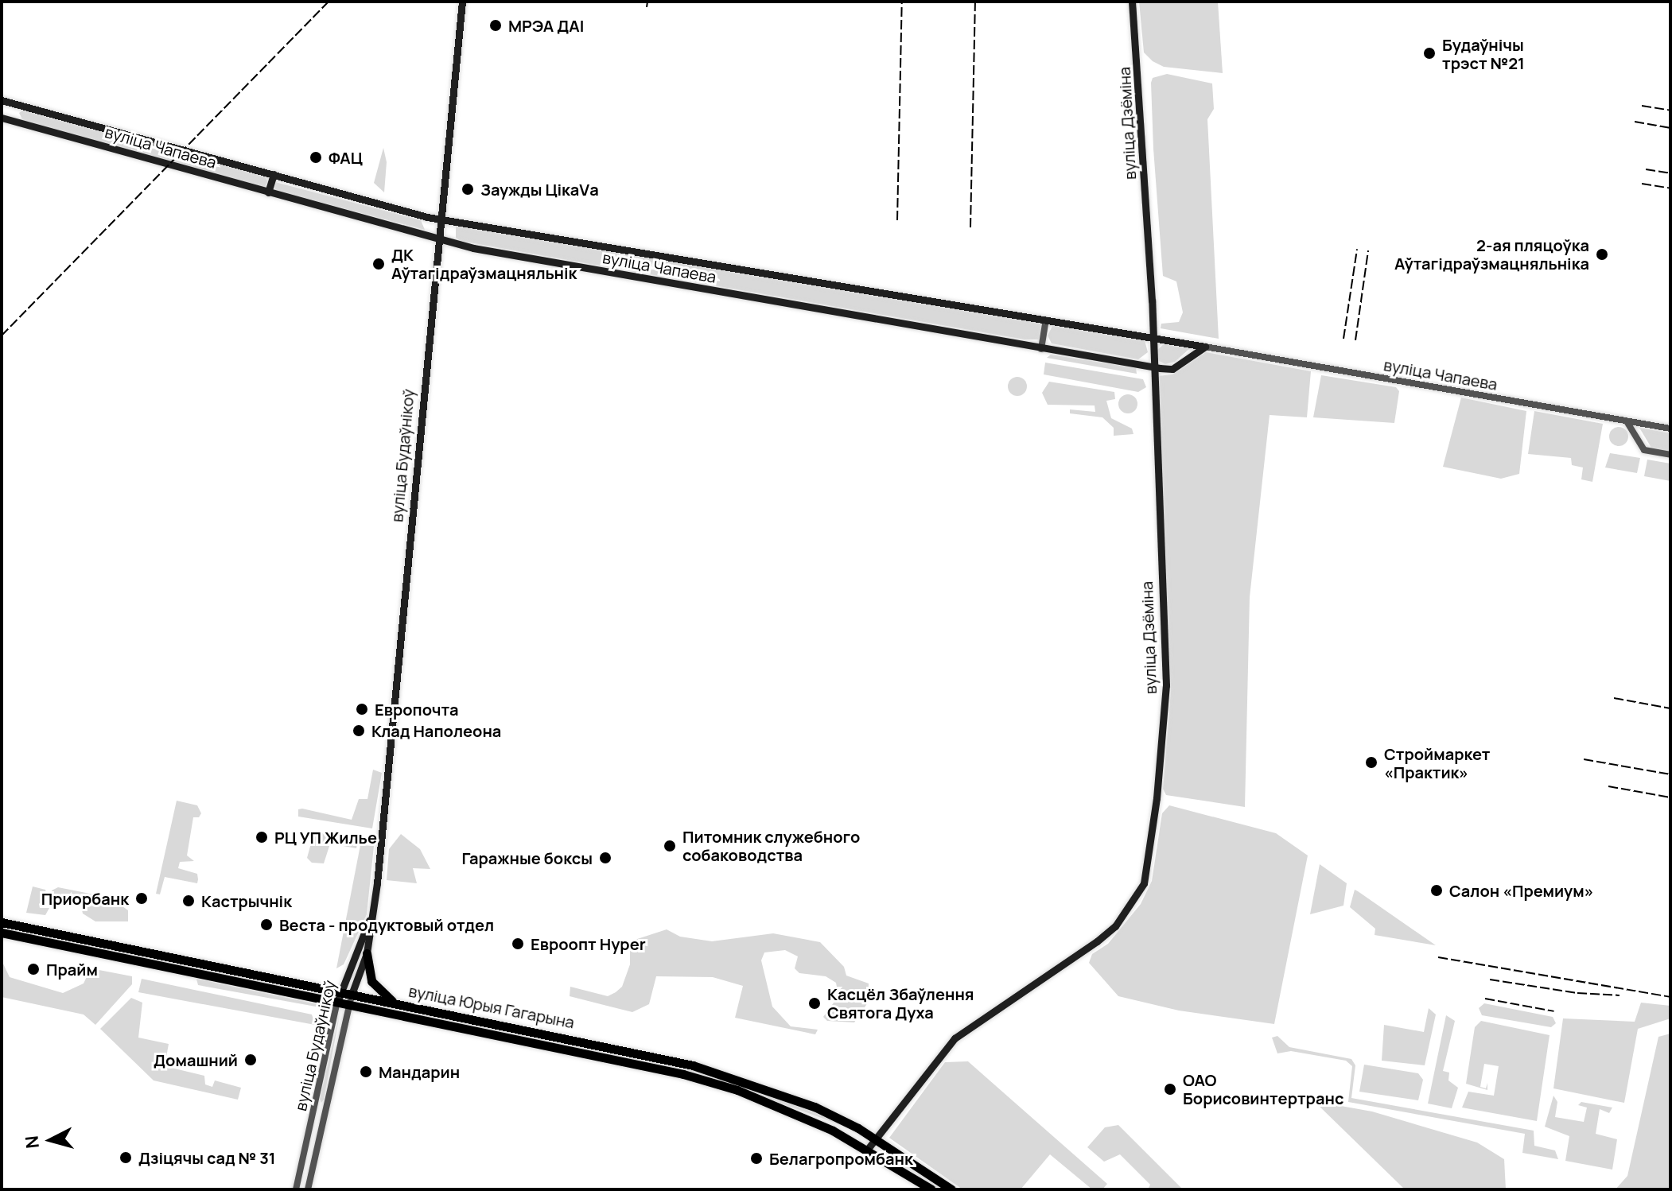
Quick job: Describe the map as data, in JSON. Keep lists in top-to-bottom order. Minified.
{"streets":{"main road":["вуліца Дзёміна","вуліца Чапаева","вуліца Будаўнікоў","вуліца Юрыя Гагарына"]},"crossings":[["вуліца Дзёміна","вуліца Чапаева"],["вуліца Дзёміна","вуліца Юрыя Гагарына"],["вуліца Чапаева","вуліца Будаўнікоў"],["вуліца Будаўнікоў","вуліца Юрыя Гагарына"]],"places":["МРЭА ДАІ","Будаўнічы трэст №21","ФАЦ","Заужды ЦікаVа","2-ая пляцоўка Аўтагідраўзмацняльніка","ДК Аўтагідраўзмацняльнік","Европочта","Клад Наполеона","Строймаркет «Практик»","РЦ УП Жилье","Питомник служебного собаководства","Гаражные боксы","Салон «Премиум»","Приорбанк","Кастрычнік","Веста - продуктовый отдел","Евроопт Hyper","Прайм","Касцёл Збаўлення Святога Духа","Домашний","Мандарин","ОАО Борисовинтертранс","Дзіцячы сад № 31","Белагропромбанк"],"north":"left"}
